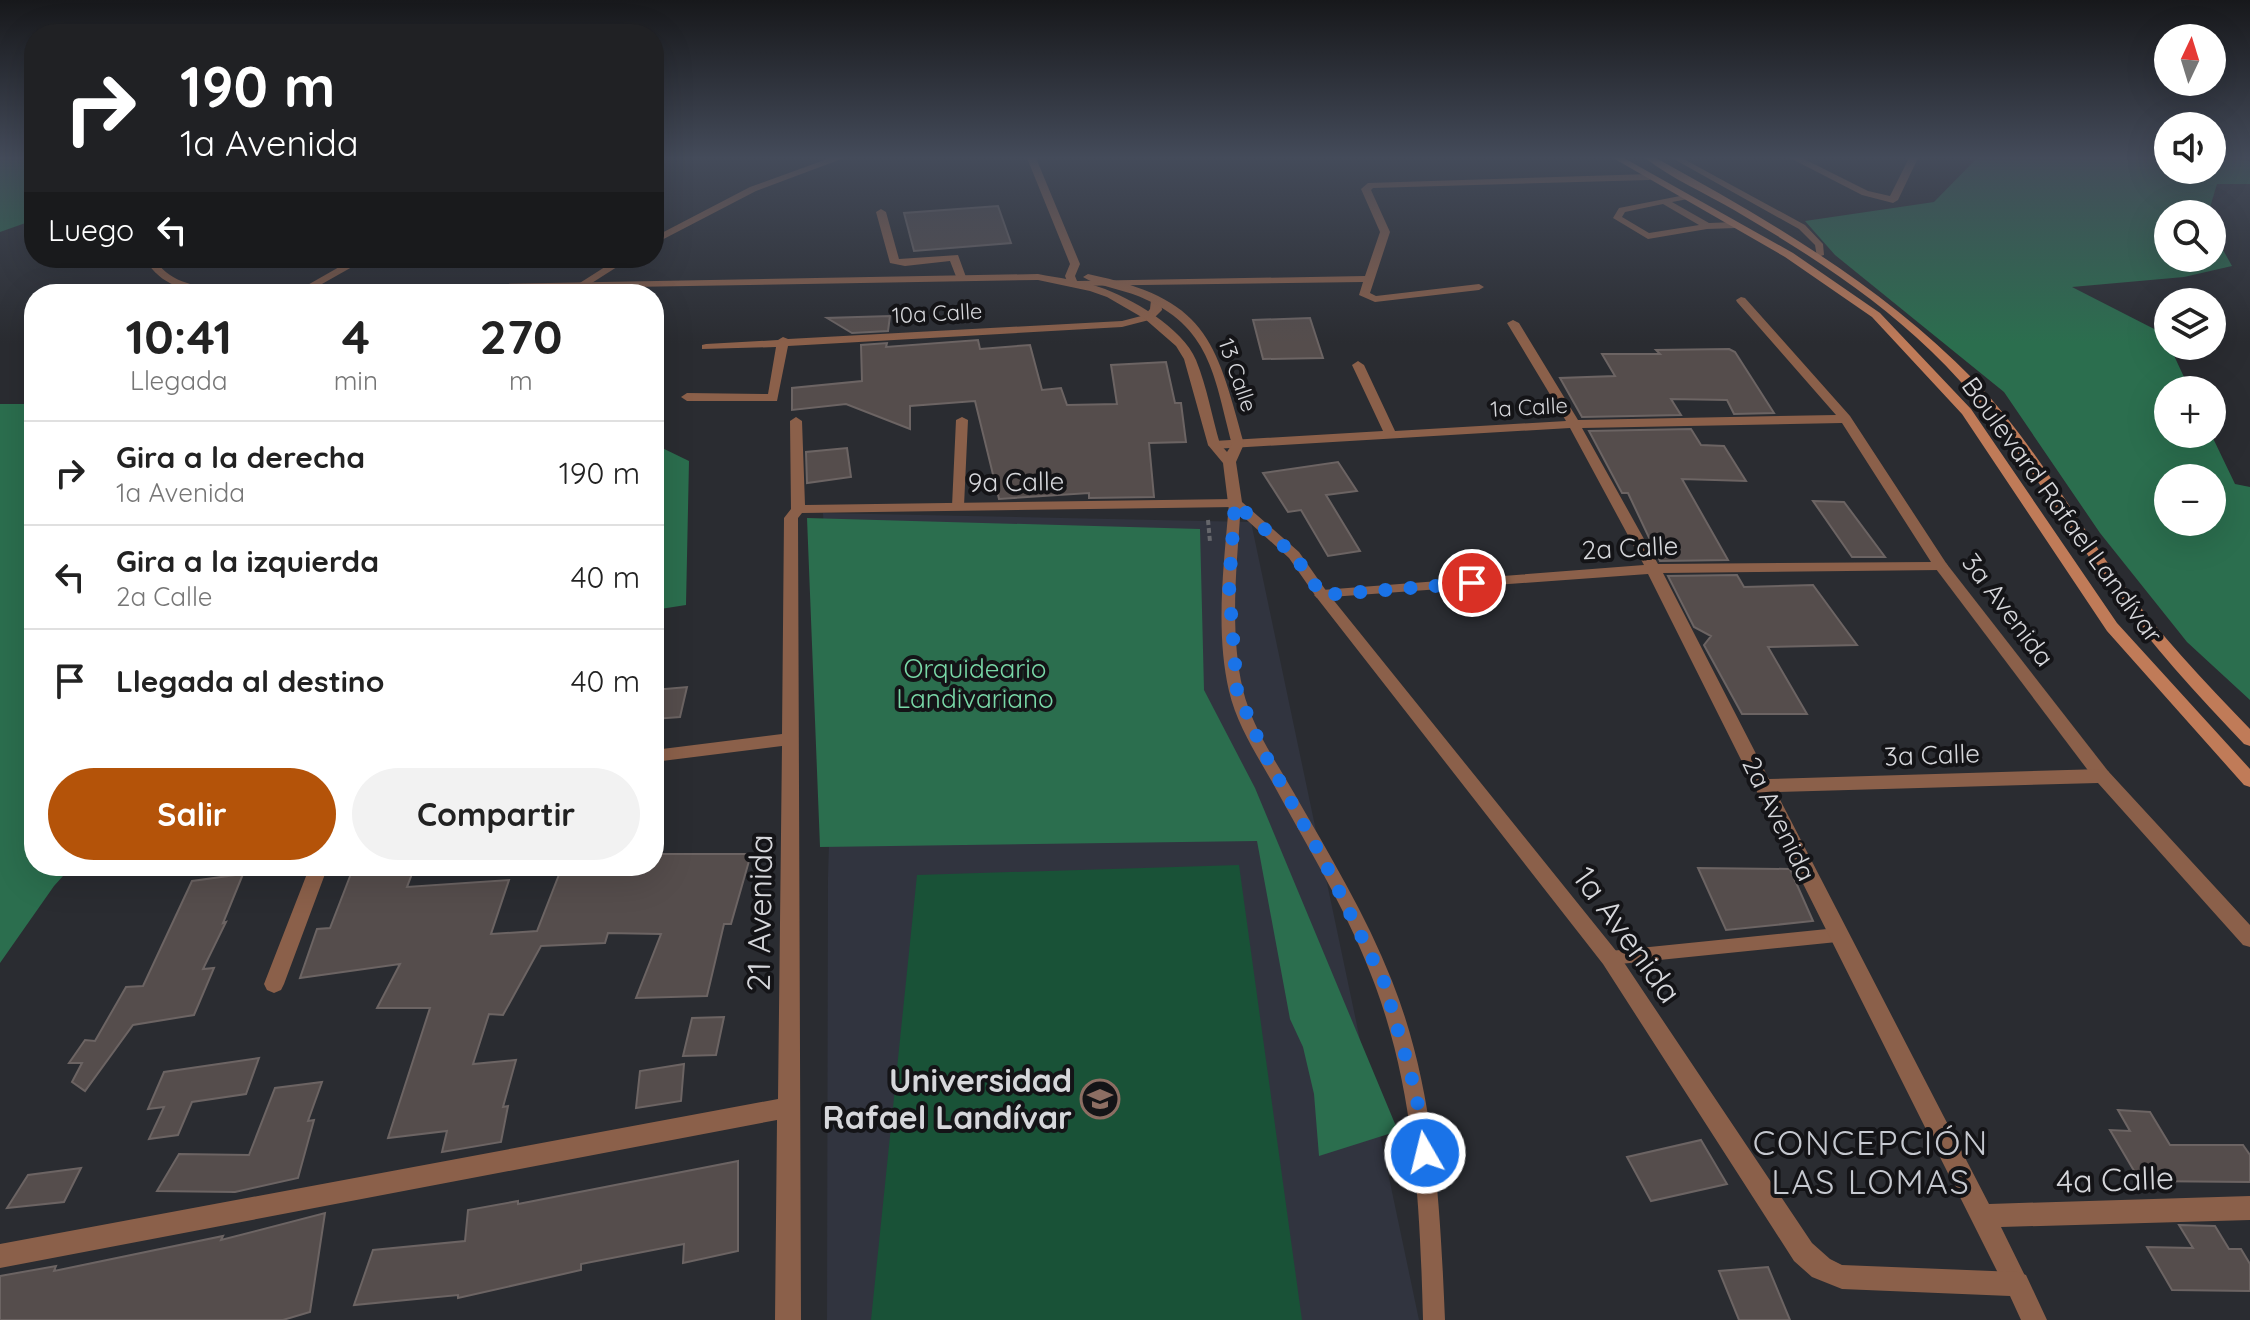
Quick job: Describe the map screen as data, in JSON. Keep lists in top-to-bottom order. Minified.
{"streets":{"main road":["Boulevard Rafael Landívar"],"street":["10a Calle","13 Calle","1a Calle","9a Calle","2a Calle","3a Avenida","3a Calle","2a Avenida","21 Avenida","1a Avenida","4a Calle"]},"crossings":[["10a Calle","13 Calle"],["13 Calle","1a Calle"],["1a Calle","3a Avenida"],["1a Calle","2a Avenida"],["9a Calle","21 Avenida"],["9a Calle","1a Avenida"],["2a Calle","3a Avenida"],["2a Calle","2a Avenida"],["2a Calle","1a Avenida"],["3a Avenida","3a Calle"],["3a Calle","2a Avenida"],["2a Avenida","1a Avenida"],["2a Avenida","4a Calle"]],"districts":["CONCEPCIÓN LAS LOMAS"],"parks":["Orquideario Landivariano"],"places":{"school or university":["Universidad Rafael Landívar"]},"north":"top","page":{"map_buttons":["+","−"],"turn":["190 m","1a Avenida"],"then":"Luego","eta":["10:41","Llegada","4","min","270","m"],"list":[{"name":"Gira a la derecha","note":"1a Avenida","value":"190 m"},{"name":"Gira a la izquierda","note":"2a Calle","value":"40 m"},{"name":"Llegada al destino","value":"40 m"}],"buttons":["Salir","Compartir"]}}
